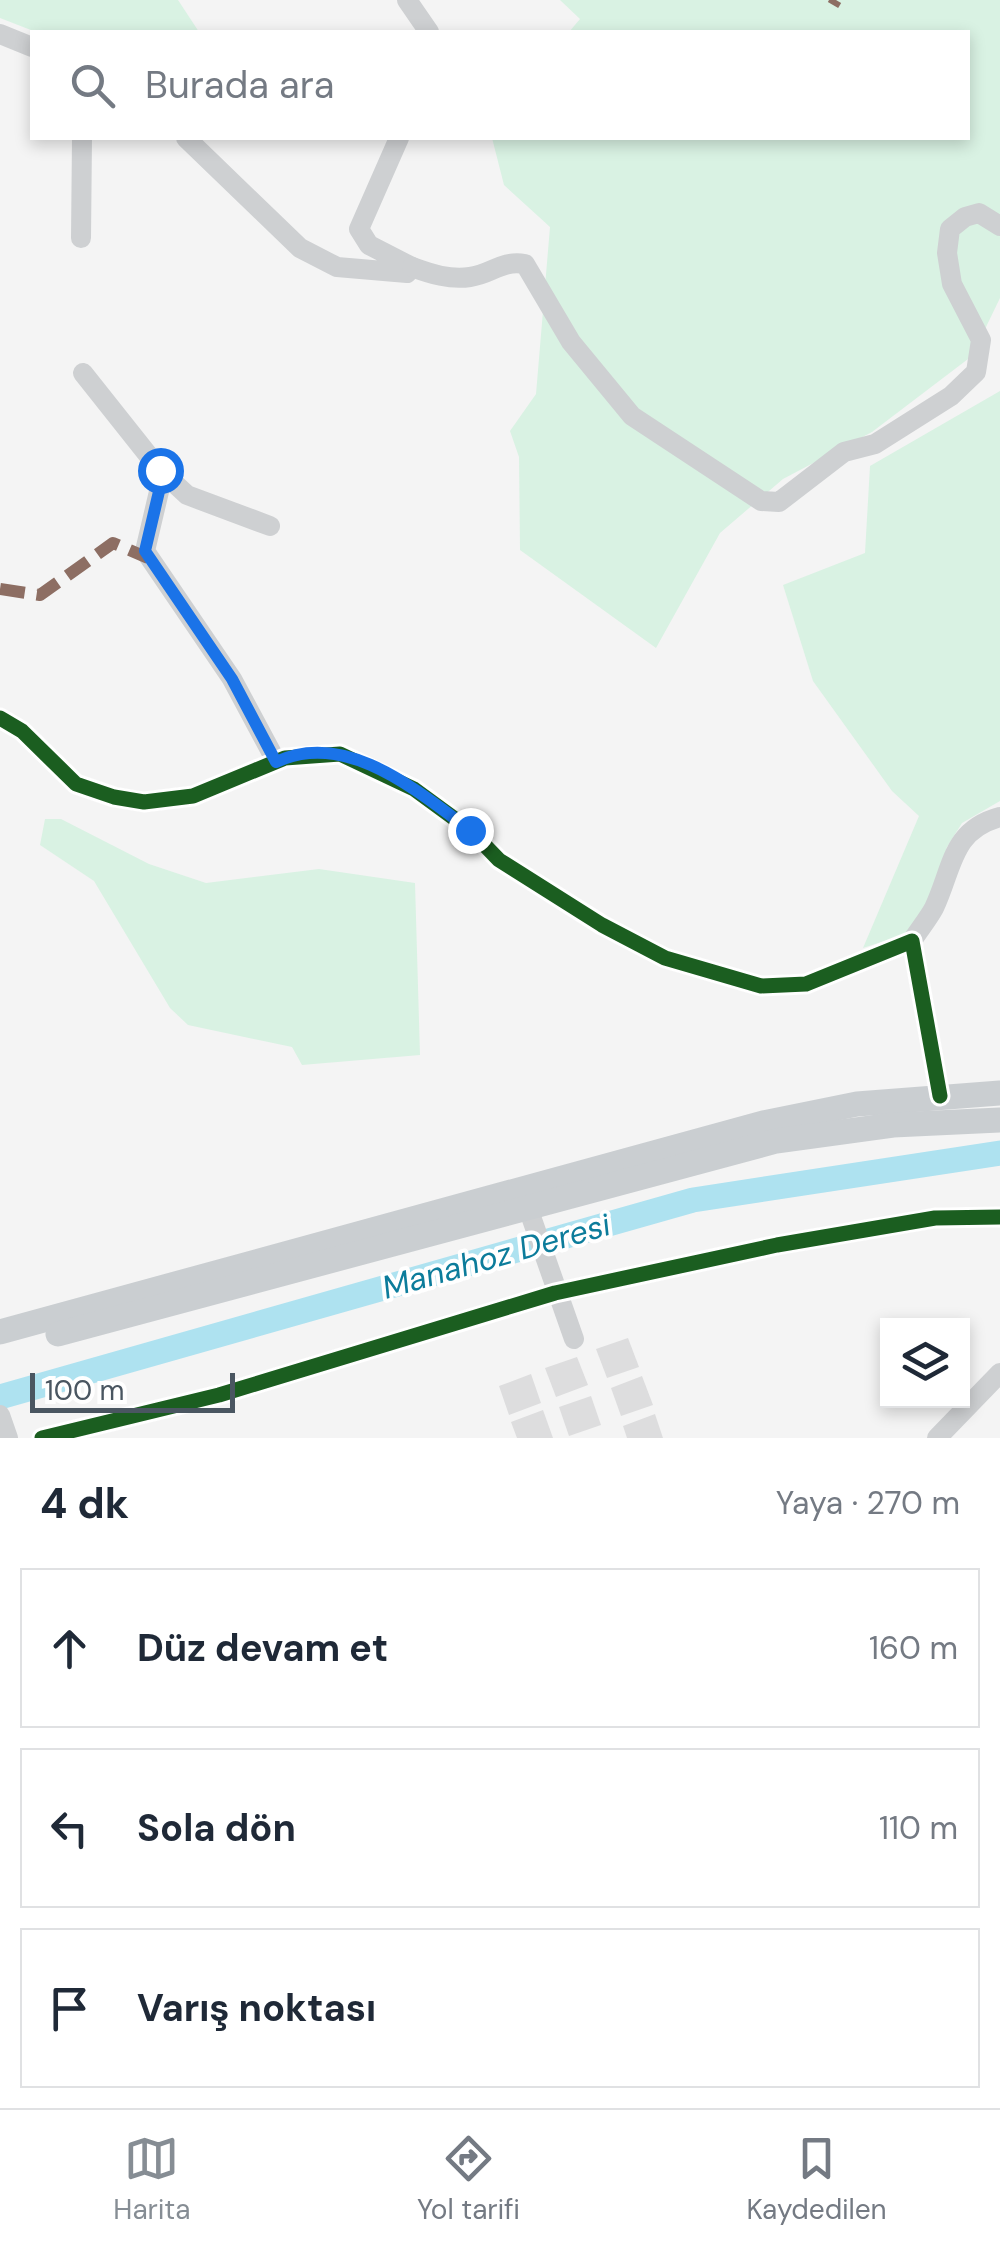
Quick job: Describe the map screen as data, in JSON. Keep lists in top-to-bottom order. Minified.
{"water":["Manahoz Deresi"],"scale_bar":"100 m","page":{"search":"Burada ara","scale":"100 m","heading":["4 dk","Yaya · 270 m"],"list":[["Düz devam et","160 m"],["Sola dön","110 m"],"Varış noktası"],"nav":["Harita","Yol tarifi","Kaydedilen"]}}
